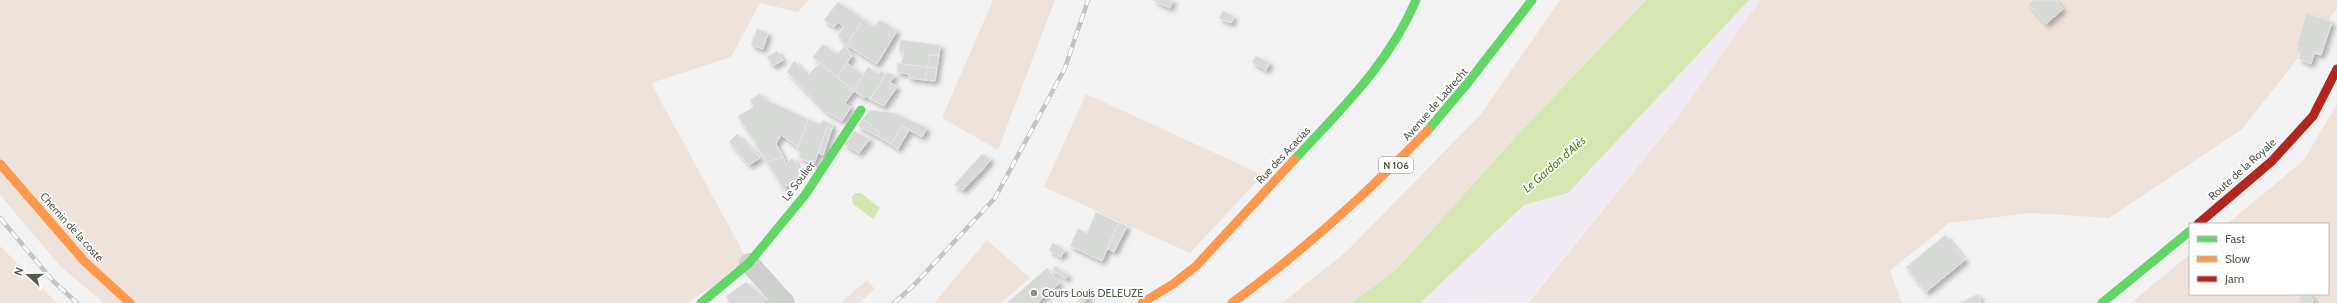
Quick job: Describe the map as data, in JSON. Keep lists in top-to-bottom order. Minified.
{"streets":{"street":["Avenue de Ladrecht","Rue des Acacias","N 106","Route de la Royale","Le Soulier","Chemin de la coste"]},"water":["Le Gardon d'Alès"],"places":["Cours Louis DELEUZE"],"legend":["Fast","Slow","Jam"],"north":"left"}
